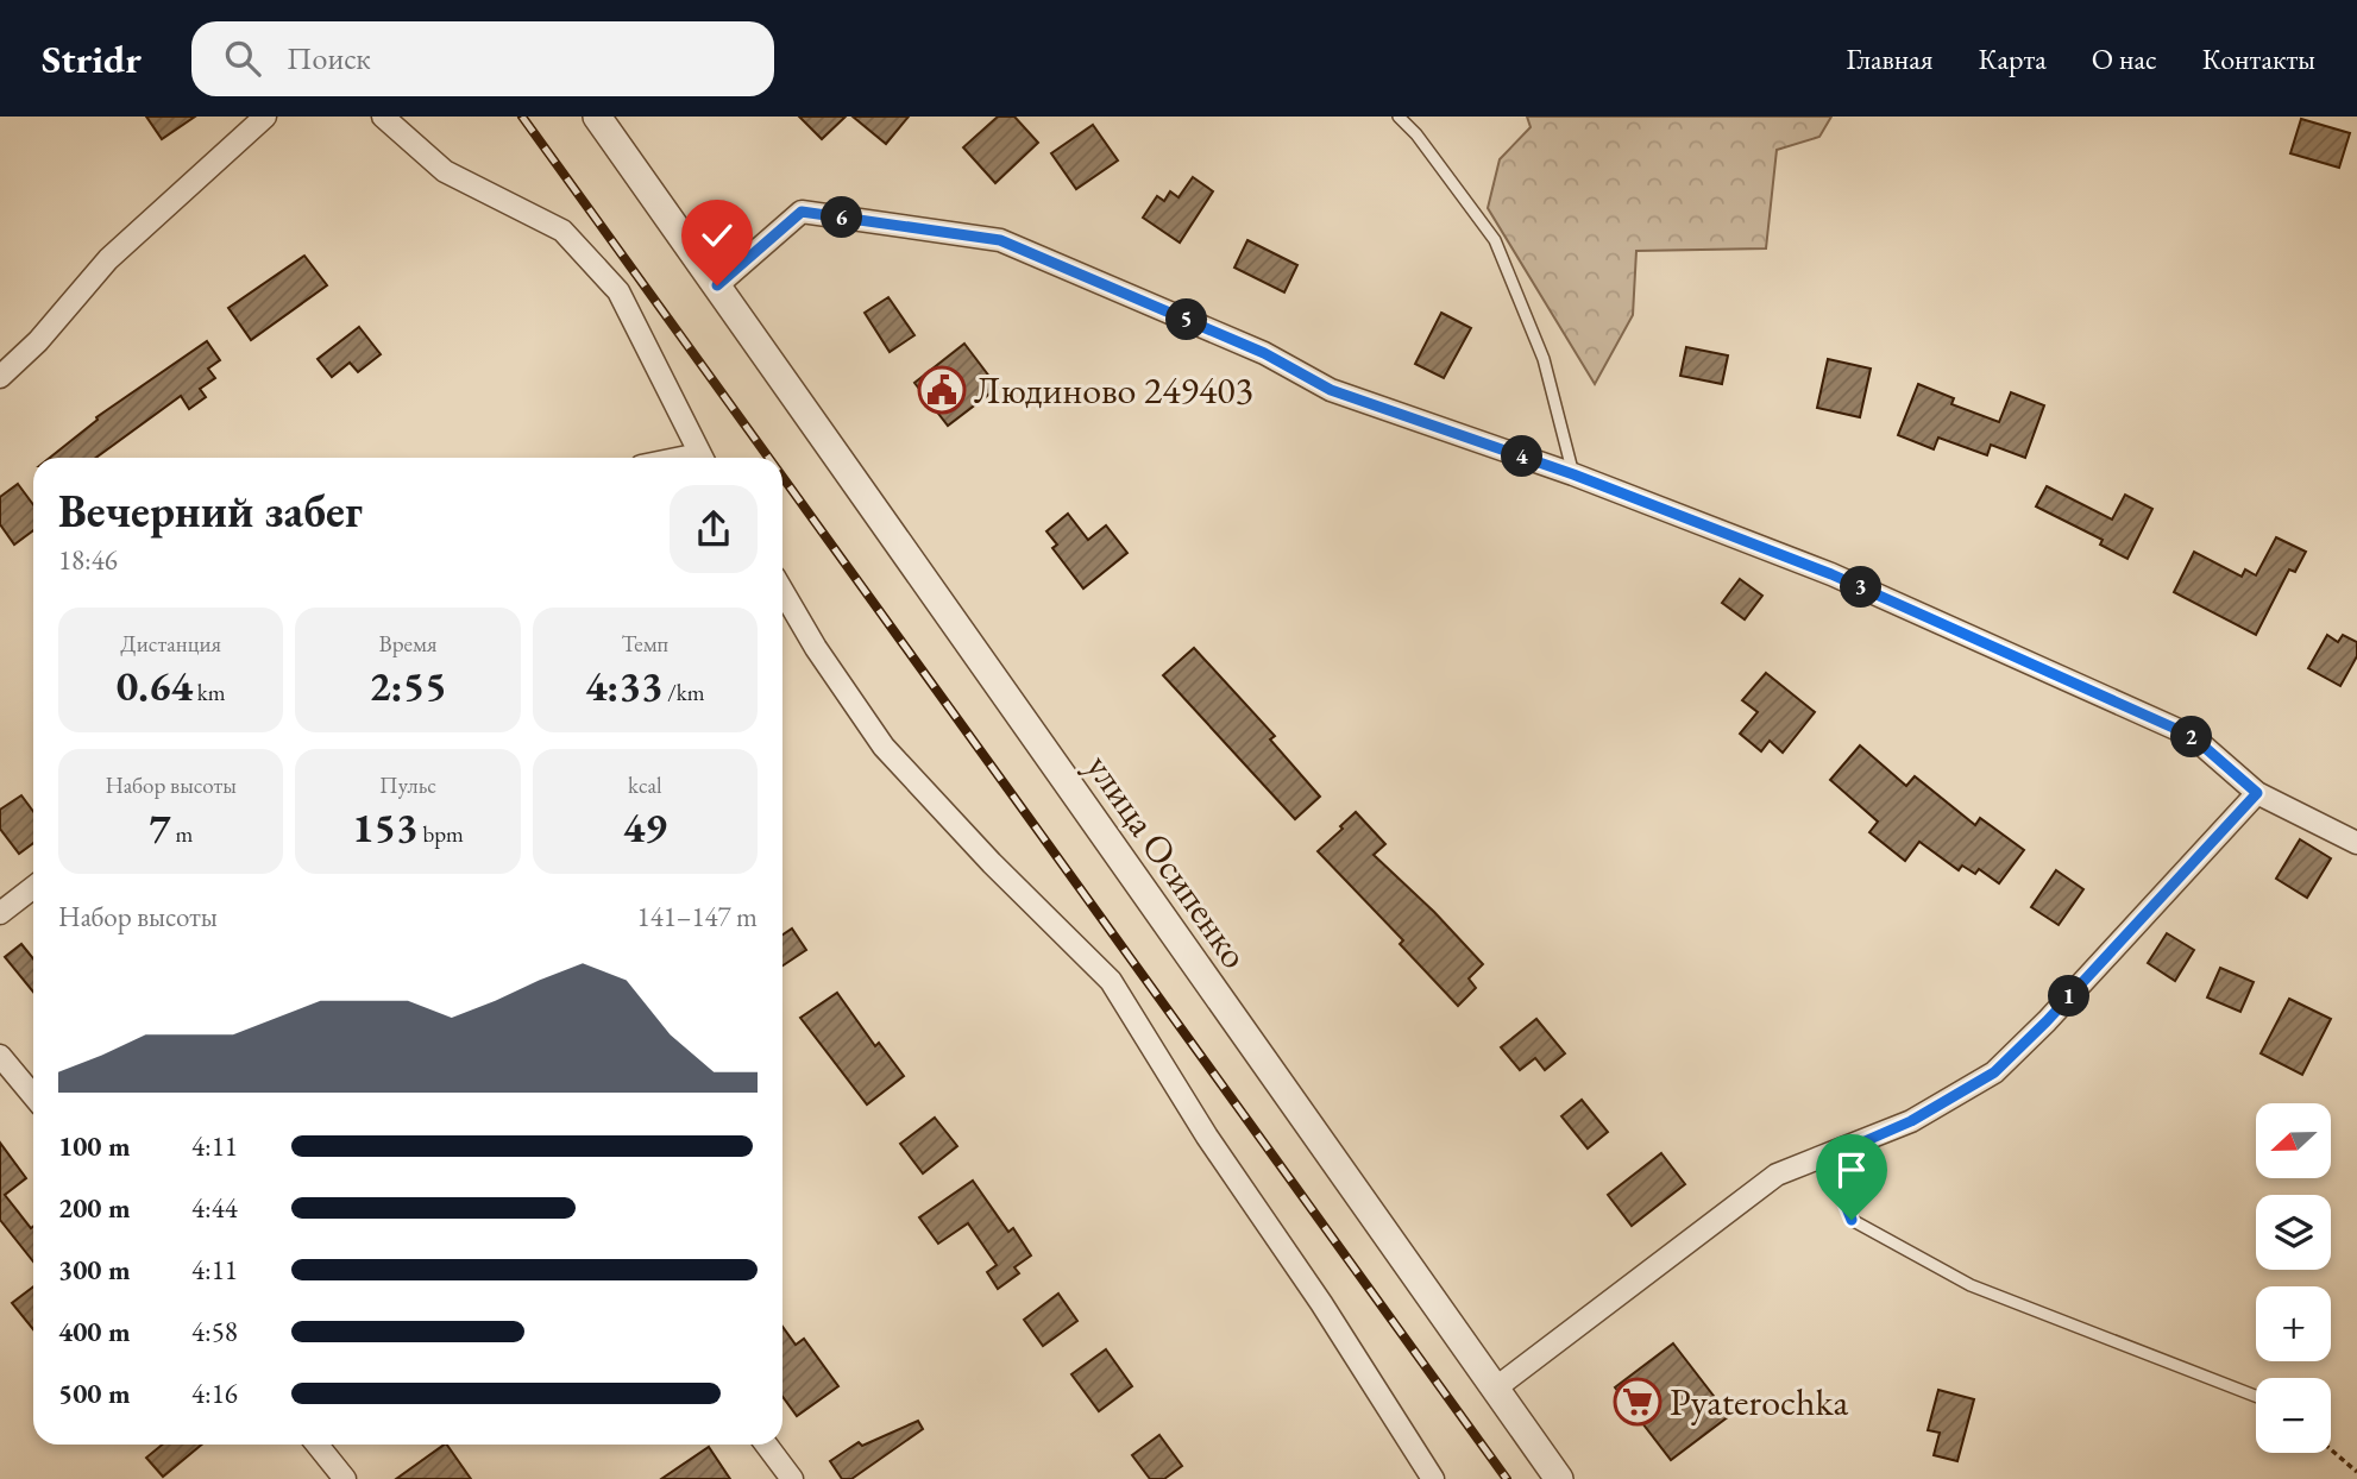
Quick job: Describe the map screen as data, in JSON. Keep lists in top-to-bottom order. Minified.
{"streets":{"street":["улица Осипенко"]},"places":{"public building":["Людиново 249403"],"supermarket":["Pyaterochka"]},"north":"left","page":{"header":"Stridr","search":"Поиск","nav":["Главная","Карта","О нас","Контакты"],"pins":["6","5","4","3","2","1"],"heading":["Вечерний забег","18:46"],"stats":[["Дистанция","0.64 km"],["Время","2:55"],["Темп","4:33 /km"],["Набор высоты","7 m"],["Пульс","153 bpm"],["kcal","49"]],"chart":["Набор высоты","141–147 m"],"map_buttons":["+","−"],"list":[{"name":"100 m","note":"4:11"},{"name":"200 m","note":"4:44"},{"name":"300 m","note":"4:11"},{"name":"400 m","note":"4:58"},{"name":"500 m","note":"4:16"}]}}
